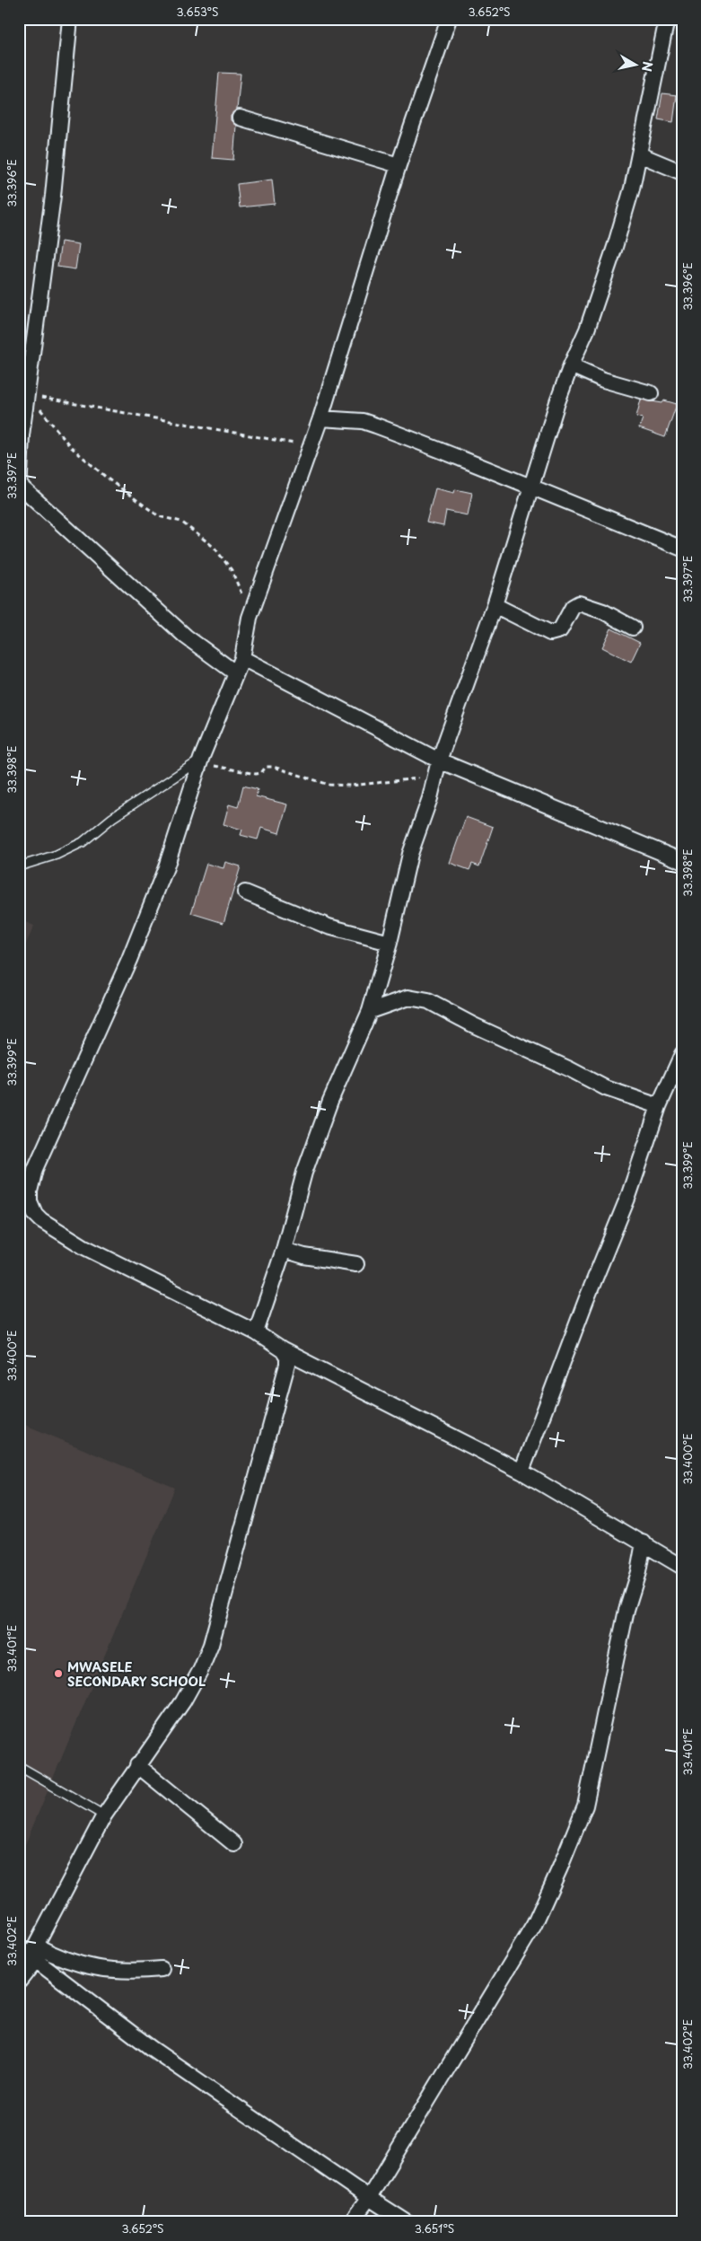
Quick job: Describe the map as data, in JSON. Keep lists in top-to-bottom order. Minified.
{"places":["MWASELE SECONDARY SCHOOL"],"north":"right","coordinates":["3.653°S","3.652°S","33.396°E","33.397°E","33.398°E","33.399°E","33.400°E","33.401°E","33.402°E","3.651°S"]}
